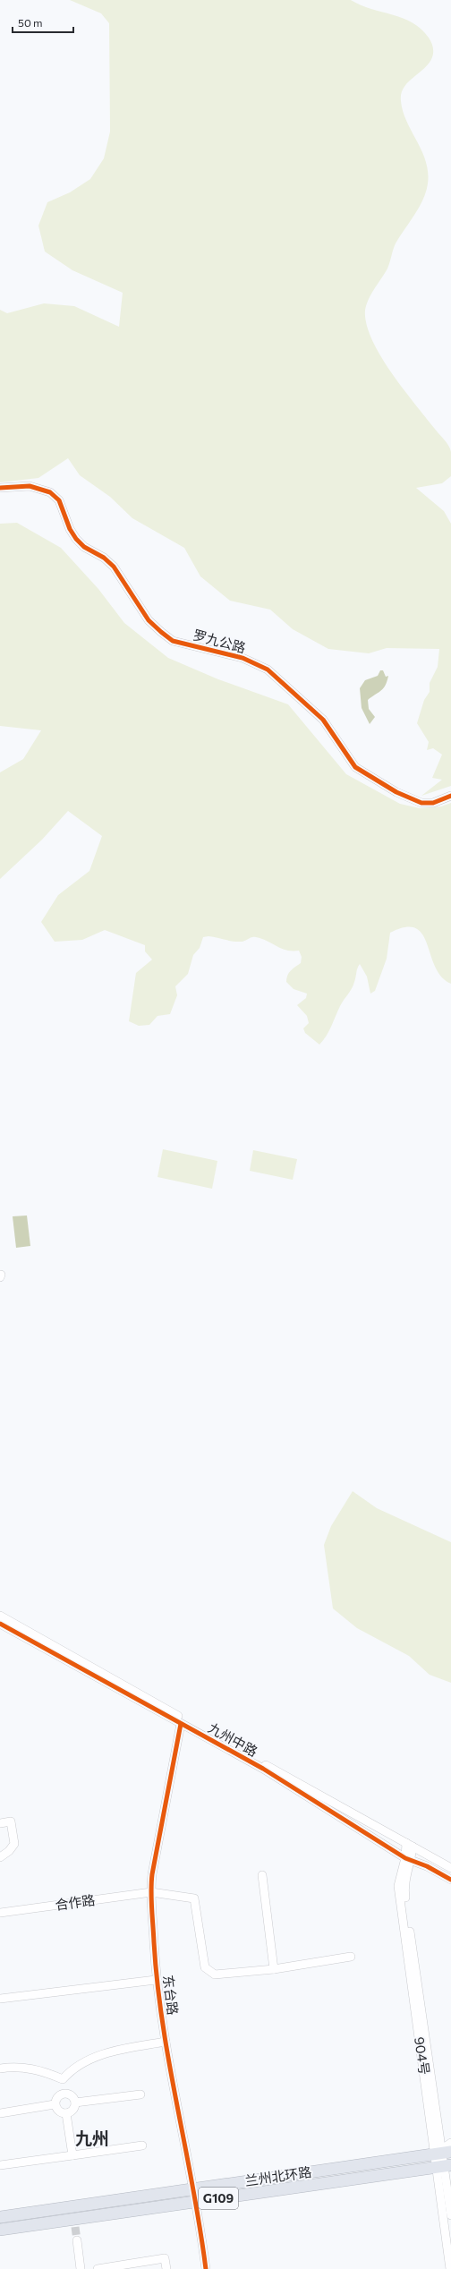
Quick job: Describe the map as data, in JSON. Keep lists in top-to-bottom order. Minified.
{"streets":{"highway":["兰州北环路","G109"],"street":["罗九公路","九州中路","合作路","东台路","904号"]},"crossings":[["九州中路","东台路"],["九州中路","904号"],["合作路","东台路"],["东台路","兰州北环路"],["904号","兰州北环路"]],"districts":["九州"],"scale_bar":"50 m"}
